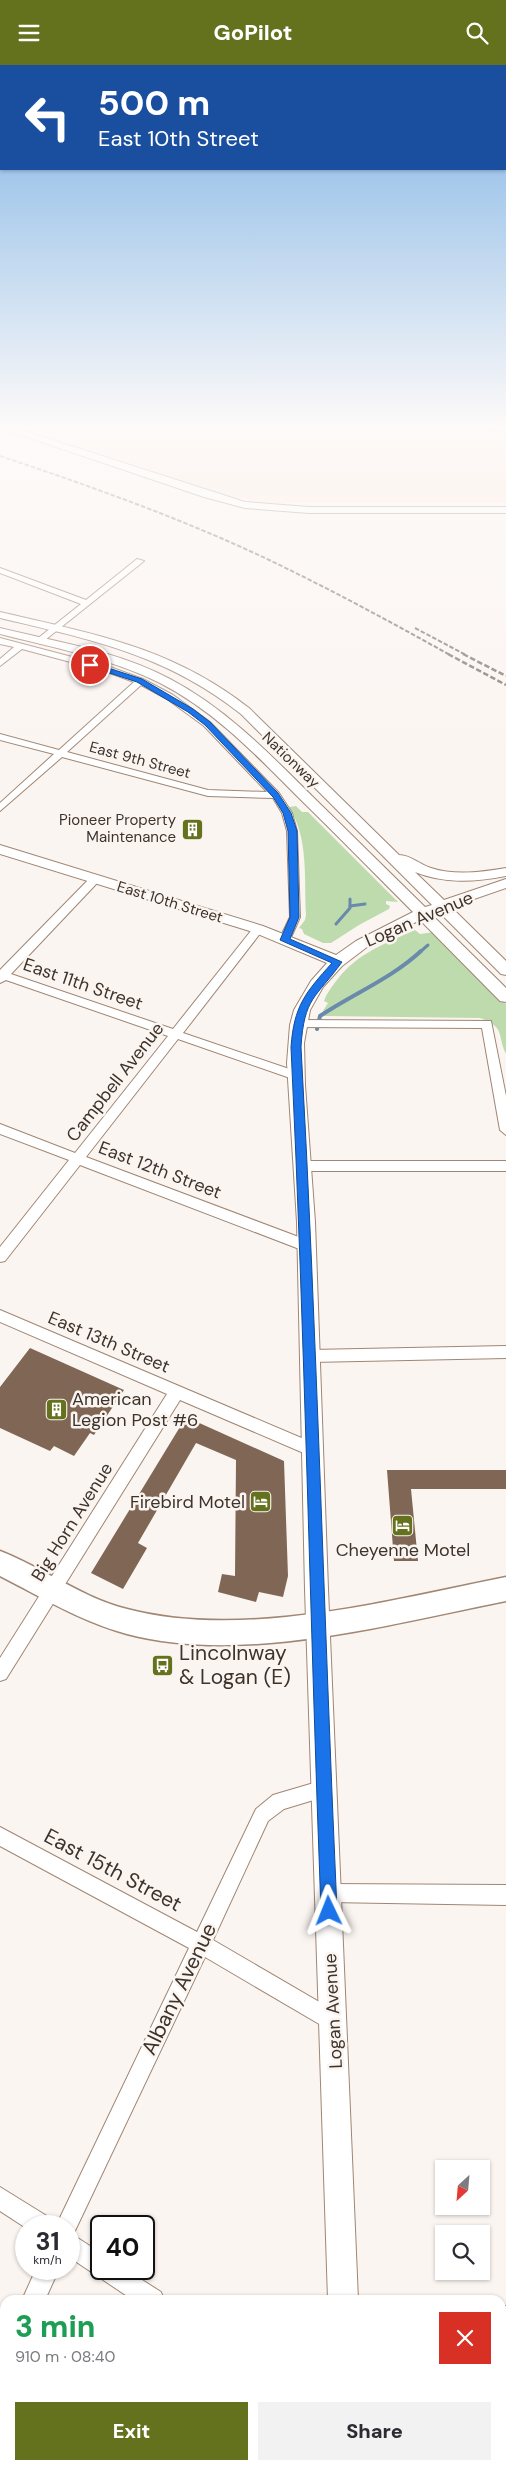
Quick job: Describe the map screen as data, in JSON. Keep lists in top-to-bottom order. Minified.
{"streets":{"main road":["Nationway","East 10th Street","Logan Avenue"],"street":["East 9th Street","East 11th Street","Campbell Avenue","East 12th Street","East 13th Street","Big Horn Avenue","East 15th Street","Albany Avenue"]},"crossings":[["Nationway","Logan Avenue"],["East 10th Street","Logan Avenue"],["East 10th Street","Campbell Avenue"],["Logan Avenue","East 11th Street"],["Logan Avenue","East 12th Street"],["Logan Avenue","East 13th Street"],["Logan Avenue","East 15th Street"],["Logan Avenue","Albany Avenue"],["East 11th Street","Campbell Avenue"],["Campbell Avenue","East 12th Street"],["East 13th Street","Big Horn Avenue"],["East 15th Street","Albany Avenue"]],"places":{"building":["Pioneer Property Maintenance","American Legion Post #6"],"hotel":["Firebird Motel","Cheyenne Motel"],"bus stop":["Lincolnway & Logan (E)"]},"north":"bottom left","page":{"header":"GoPilot","turn":["500 m","East 10th Street"],"speed":"31 km/h","limit":"40","heading":["3 min","910 m · 08:40"],"buttons":["Exit","Share"]}}
